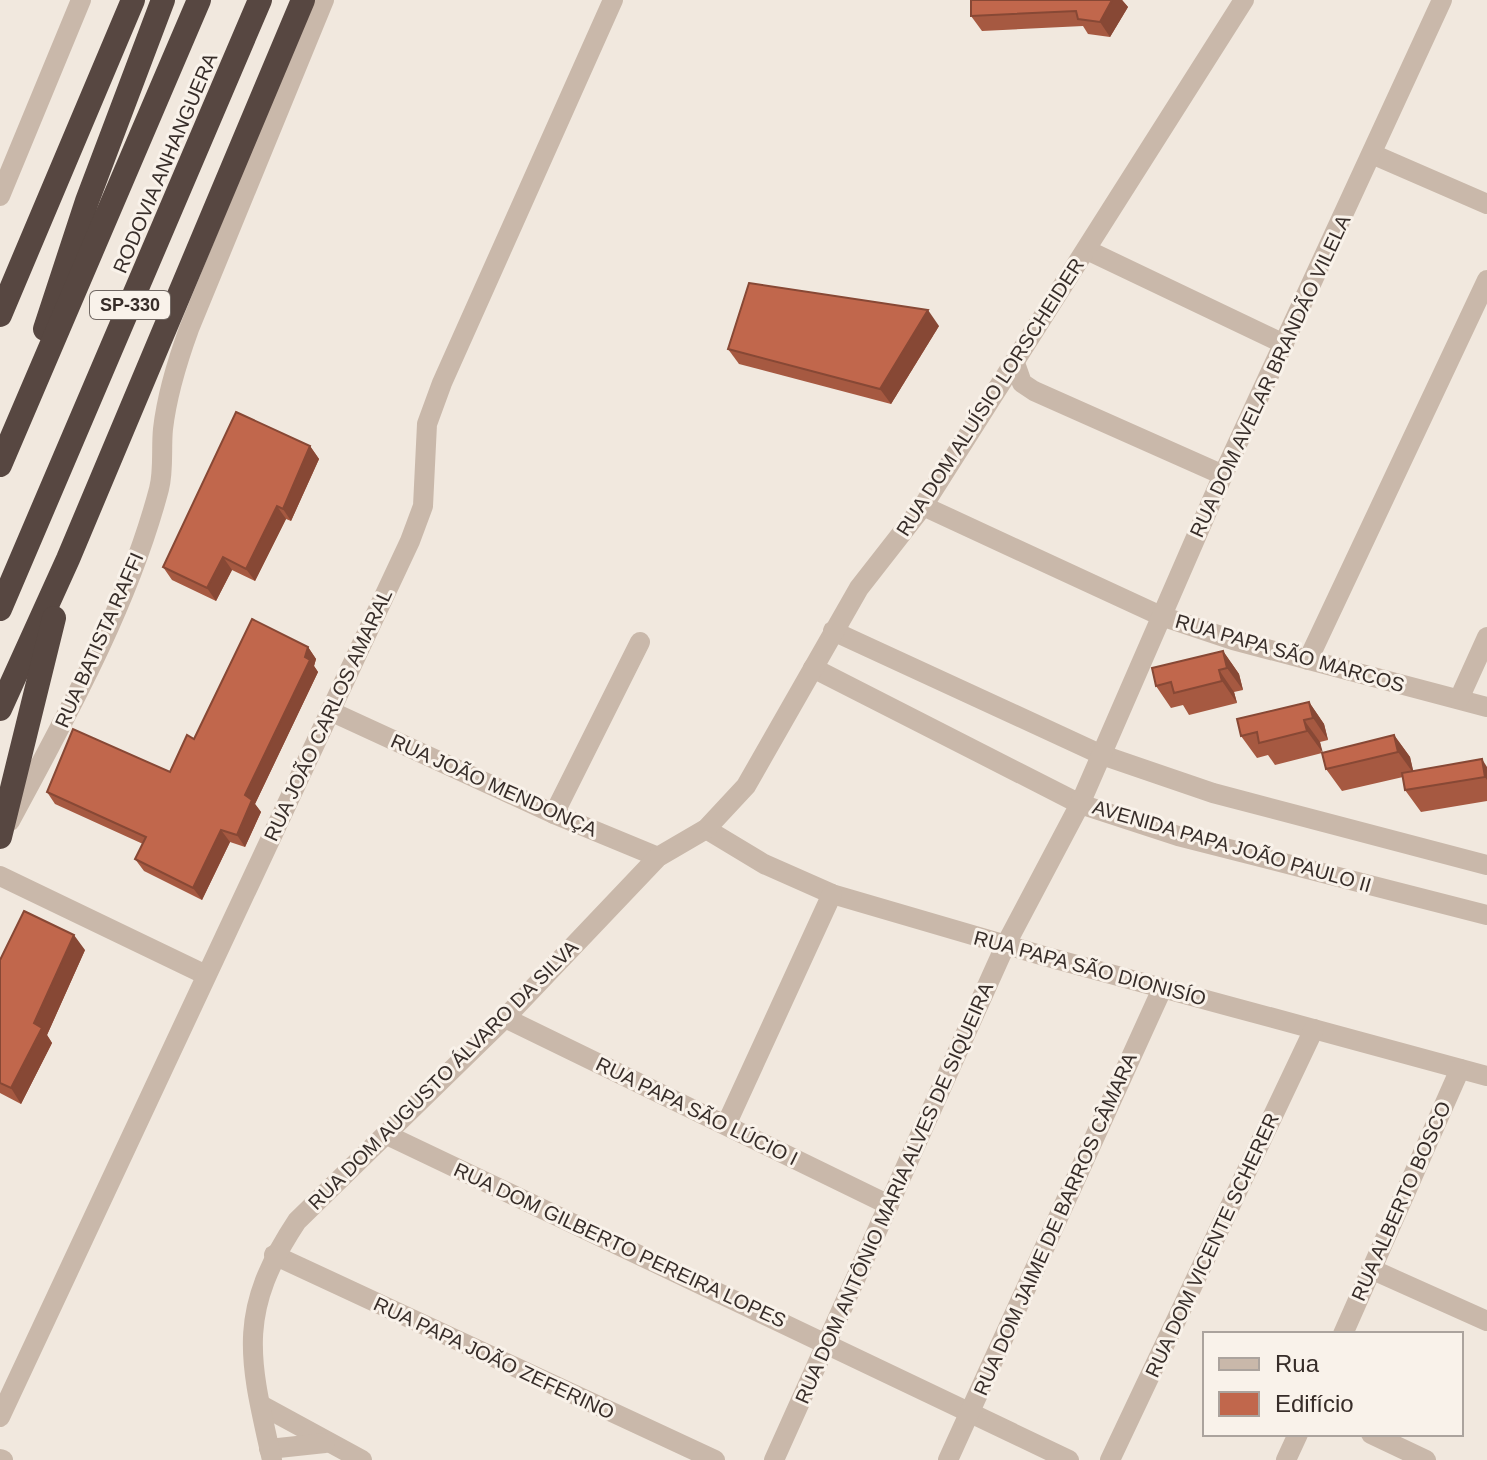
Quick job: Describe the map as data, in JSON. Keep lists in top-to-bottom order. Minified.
{"streets":{"highway":["RODOVIA ANHANGUERA","SP-330"],"street":["RUA DOM AVELAR BRANDÃO VILELA","RUA DOM ALUÍSIO LORSCHEIDER","RUA BATISTA RAFFI","RUA PAPA SÃO MARCOS","RUA JOÃO CARLOS AMARAL","RUA JOÃO MENDONÇA","AVENIDA PAPA JOÃO PAULO II","RUA PAPA SÃO DIONISÍO","RUA DOM AUGUSTO ÁLVARO DA SILVA","RUA PAPA SÃO LÚCIO I","RUA DOM ANTÔNIO MARIA ALVES DE SIQUEIRA","RUA ALBERTO BOSCO","RUA DOM JAIME DE BARROS CÂMARA","RUA DOM GILBERTO PEREIRA LOPES","RUA DOM VICENTE SCHERER","RUA PAPA JOÃO ZEFERINO"]},"crossings":[["RUA DOM AVELAR BRANDÃO VILELA","RUA PAPA SÃO MARCOS"],["RUA DOM AVELAR BRANDÃO VILELA","RUA DOM ANTÔNIO MARIA ALVES DE SIQUEIRA"],["RUA DOM ALUÍSIO LORSCHEIDER","RUA PAPA SÃO MARCOS"],["RUA DOM ALUÍSIO LORSCHEIDER","AVENIDA PAPA JOÃO PAULO II"],["RUA DOM ALUÍSIO LORSCHEIDER","RUA PAPA SÃO DIONISÍO"],["RUA DOM ALUÍSIO LORSCHEIDER","RUA DOM AUGUSTO ÁLVARO DA SILVA"],["RUA JOÃO CARLOS AMARAL","RUA JOÃO MENDONÇA"],["RUA JOÃO MENDONÇA","RUA DOM AUGUSTO ÁLVARO DA SILVA"],["AVENIDA PAPA JOÃO PAULO II","RUA DOM ANTÔNIO MARIA ALVES DE SIQUEIRA"],["RUA PAPA SÃO DIONISÍO","RUA DOM AUGUSTO ÁLVARO DA SILVA"],["RUA PAPA SÃO DIONISÍO","RUA DOM ANTÔNIO MARIA ALVES DE SIQUEIRA"],["RUA PAPA SÃO DIONISÍO","RUA ALBERTO BOSCO"],["RUA PAPA SÃO DIONISÍO","RUA DOM JAIME DE BARROS CÂMARA"],["RUA PAPA SÃO DIONISÍO","RUA DOM VICENTE SCHERER"],["RUA DOM AUGUSTO ÁLVARO DA SILVA","RUA PAPA SÃO LÚCIO I"],["RUA DOM AUGUSTO ÁLVARO DA SILVA","RUA DOM GILBERTO PEREIRA LOPES"],["RUA DOM AUGUSTO ÁLVARO DA SILVA","RUA PAPA JOÃO ZEFERINO"],["RUA PAPA SÃO LÚCIO I","RUA DOM ANTÔNIO MARIA ALVES DE SIQUEIRA"],["RUA DOM ANTÔNIO MARIA ALVES DE SIQUEIRA","RUA DOM GILBERTO PEREIRA LOPES"],["RUA DOM JAIME DE BARROS CÂMARA","RUA DOM GILBERTO PEREIRA LOPES"]],"legend":["Rua","Edifício"]}
